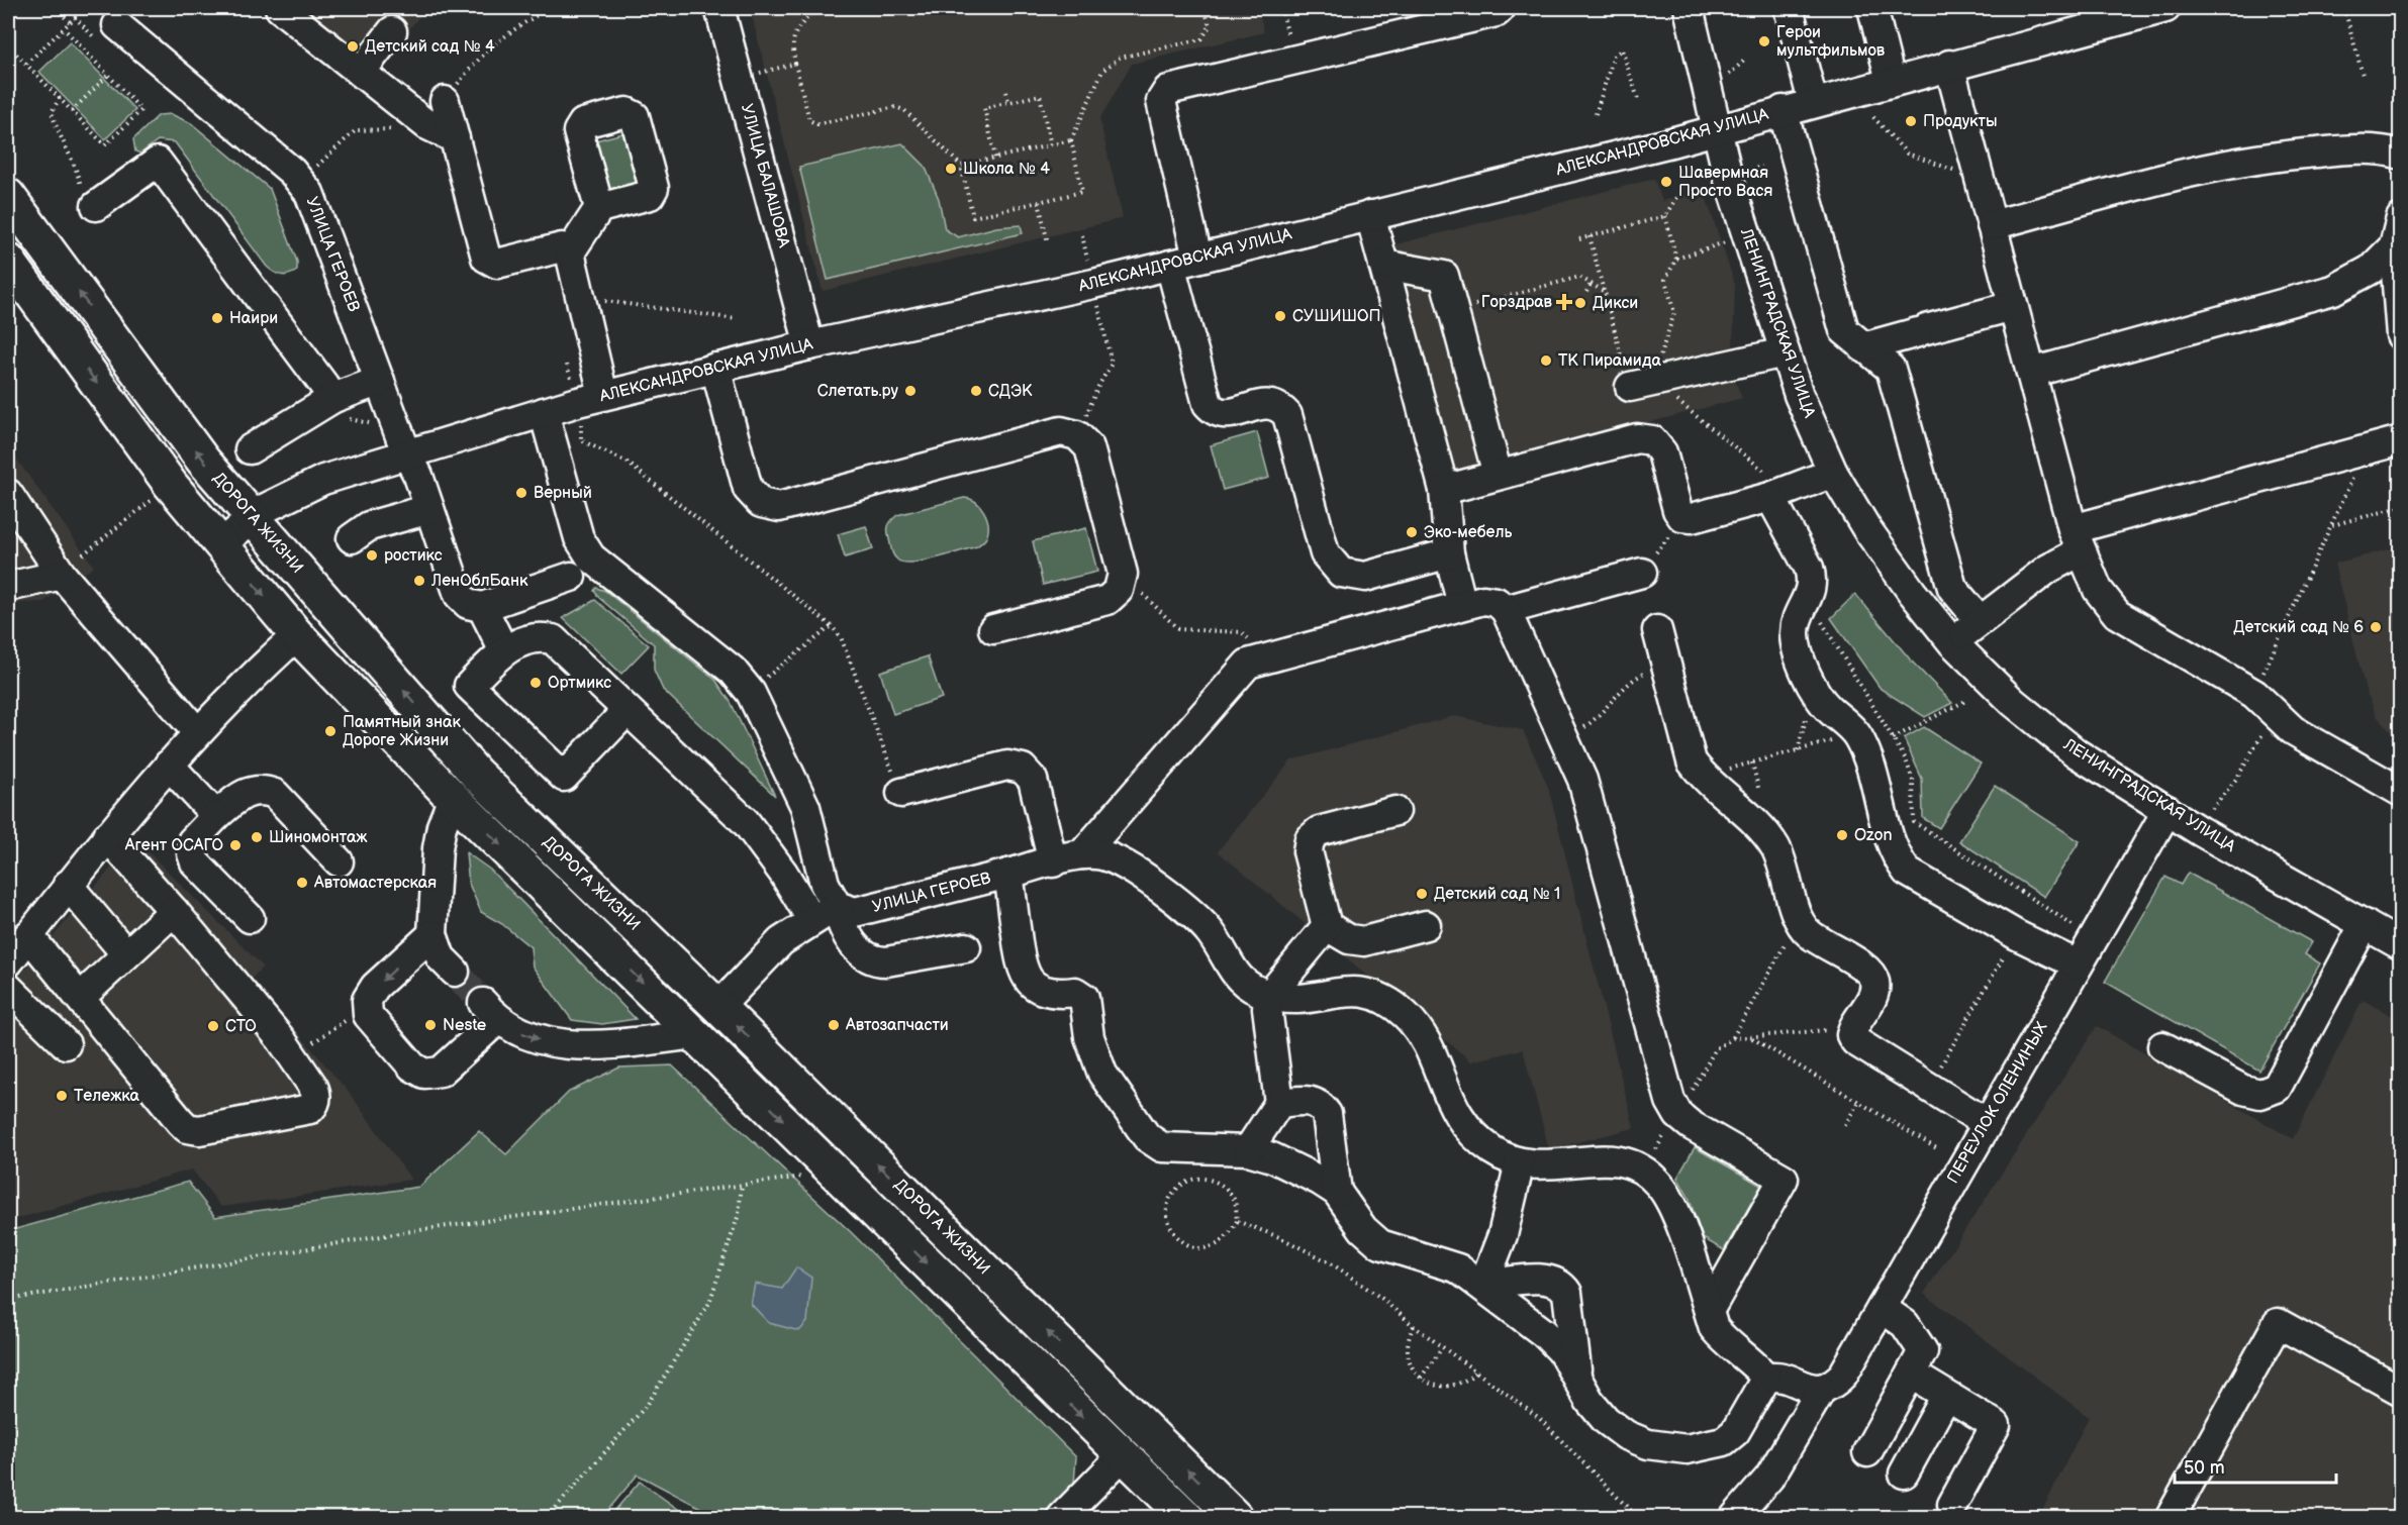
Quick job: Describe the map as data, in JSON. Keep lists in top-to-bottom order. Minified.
{"streets":{"main road":["ДОРОГА ЖИЗНИ"],"street":["АЛЕКСАНДРОВСКАЯ УЛИЦА","УЛИЦА БАЛАШОВА","УЛИЦА ГЕРОЕВ","ЛЕНИНГРАДСКАЯ УЛИЦА","ПЕРЕУЛОК ОЛЕНИНЫХ"]},"crossings":[["АЛЕКСАНДРОВСКАЯ УЛИЦА","УЛИЦА БАЛАШОВА"],["АЛЕКСАНДРОВСКАЯ УЛИЦА","УЛИЦА ГЕРОЕВ"],["АЛЕКСАНДРОВСКАЯ УЛИЦА","ЛЕНИНГРАДСКАЯ УЛИЦА"],["АЛЕКСАНДРОВСКАЯ УЛИЦА","ДОРОГА ЖИЗНИ"],["ЛЕНИНГРАДСКАЯ УЛИЦА","ПЕРЕУЛОК ОЛЕНИНЫХ"]],"places":{"other":["Герои мультфильмов","Детский сад № 4","Продукты","Школа № 4","Шавермная Просто Вася","Дикси","СУШИШОП","Наири","ТК Пирамида","Слетать.ру","СДЭК","Верный","Эко-мебель","ростикс","ЛенОблБанк","Детский сад № 6","Ортмикс","Памятный знак Дороге Жизни","Ozon","Шиномонтаж","Агент ОСАГО","Автомастерская","Детский сад № 1","Neste","Автозапчасти","СТО","Тележка"],"health":["Горздрав"]},"scale_bar":"50 m"}
